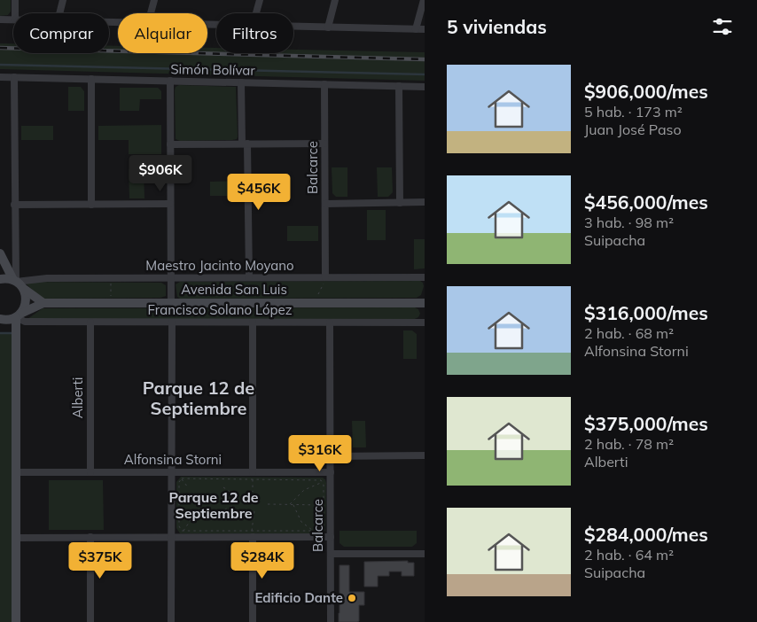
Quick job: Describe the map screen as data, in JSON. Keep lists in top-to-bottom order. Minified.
{"streets":{"main road":["Avenida San Luis"],"street":["Simón Bolívar","Balcarce","Maestro Jacinto Moyano","Francisco Solano López","Alberti","Alfonsina Storni"]},"crossings":[["Simón Bolívar","Balcarce"],["Balcarce","Maestro Jacinto Moyano"],["Balcarce","Francisco Solano López"],["Balcarce","Alfonsina Storni"],["Avenida San Luis","Francisco Solano López"],["Francisco Solano López","Alberti"],["Alberti","Alfonsina Storni"]],"districts":["Parque 12 de Septiembre","Parque 12 de Septiembre"],"places":["Edificio Dante"],"page":{"heading":"5 viviendas","chip":["Comprar","Alquilar","Filtros"],"list":[{"name":"$906,000/mes","note":"5 hab. · 173 m² · Juan José Paso"},{"name":"$456,000/mes","note":"3 hab. · 98 m² · Suipacha"},{"name":"$316,000/mes","note":"2 hab. · 68 m² · Alfonsina Storni"},{"name":"$375,000/mes","note":"2 hab. · 78 m² · Alberti"},{"name":"$284,000/mes","note":"2 hab. · 64 m² · Suipacha"}],"price":["$906K","$456K","$316K","$375K","$284K"]}}
